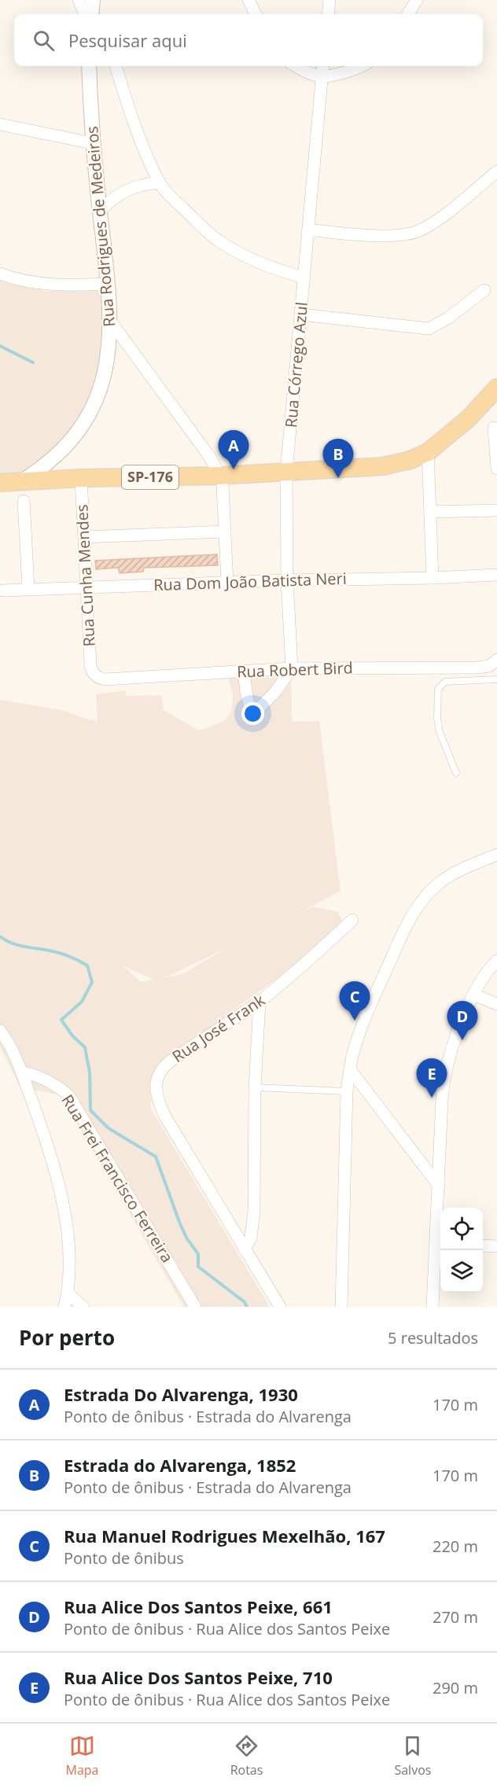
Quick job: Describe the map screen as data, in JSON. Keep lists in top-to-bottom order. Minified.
{"streets":{"main road":["SP-176"],"street":["Rua Rodrigues de Medeiros","Rua Córrego Azul","Rua Cunha Mendes","Rua Dom João Batista Neri","Rua Robert Bird","Rua José Frank","Rua Frei Francisco Ferreira"]},"crossings":[["Rua Rodrigues de Medeiros","SP-176"],["Rua Córrego Azul","SP-176"],["Rua Córrego Azul","Rua Dom João Batista Neri"],["Rua Córrego Azul","Rua Robert Bird"],["SP-176","Rua Cunha Mendes"],["Rua Cunha Mendes","Rua Dom João Batista Neri"],["Rua Cunha Mendes","Rua Robert Bird"]],"page":{"search":"Pesquisar aqui","pins":["A","B","C","D","E"],"heading":["Por perto","5 resultados"],"list":[{"mark":"A","name":"Estrada Do Alvarenga, 1930","note":"Ponto de ônibus · Estrada do Alvarenga","value":"170 m"},{"mark":"B","name":"Estrada do Alvarenga, 1852","note":"Ponto de ônibus · Estrada do Alvarenga","value":"170 m"},{"mark":"C","name":"Rua Manuel Rodrigues Mexelhão, 167","note":"Ponto de ônibus","value":"220 m"},{"mark":"D","name":"Rua Alice Dos Santos Peixe, 661","note":"Ponto de ônibus · Rua Alice dos Santos Peixe","value":"270 m"},{"mark":"E","name":"Rua Alice Dos Santos Peixe, 710","note":"Ponto de ônibus · Rua Alice dos Santos Peixe","value":"290 m"}],"nav":["Mapa","Rotas","Salvos"]}}
